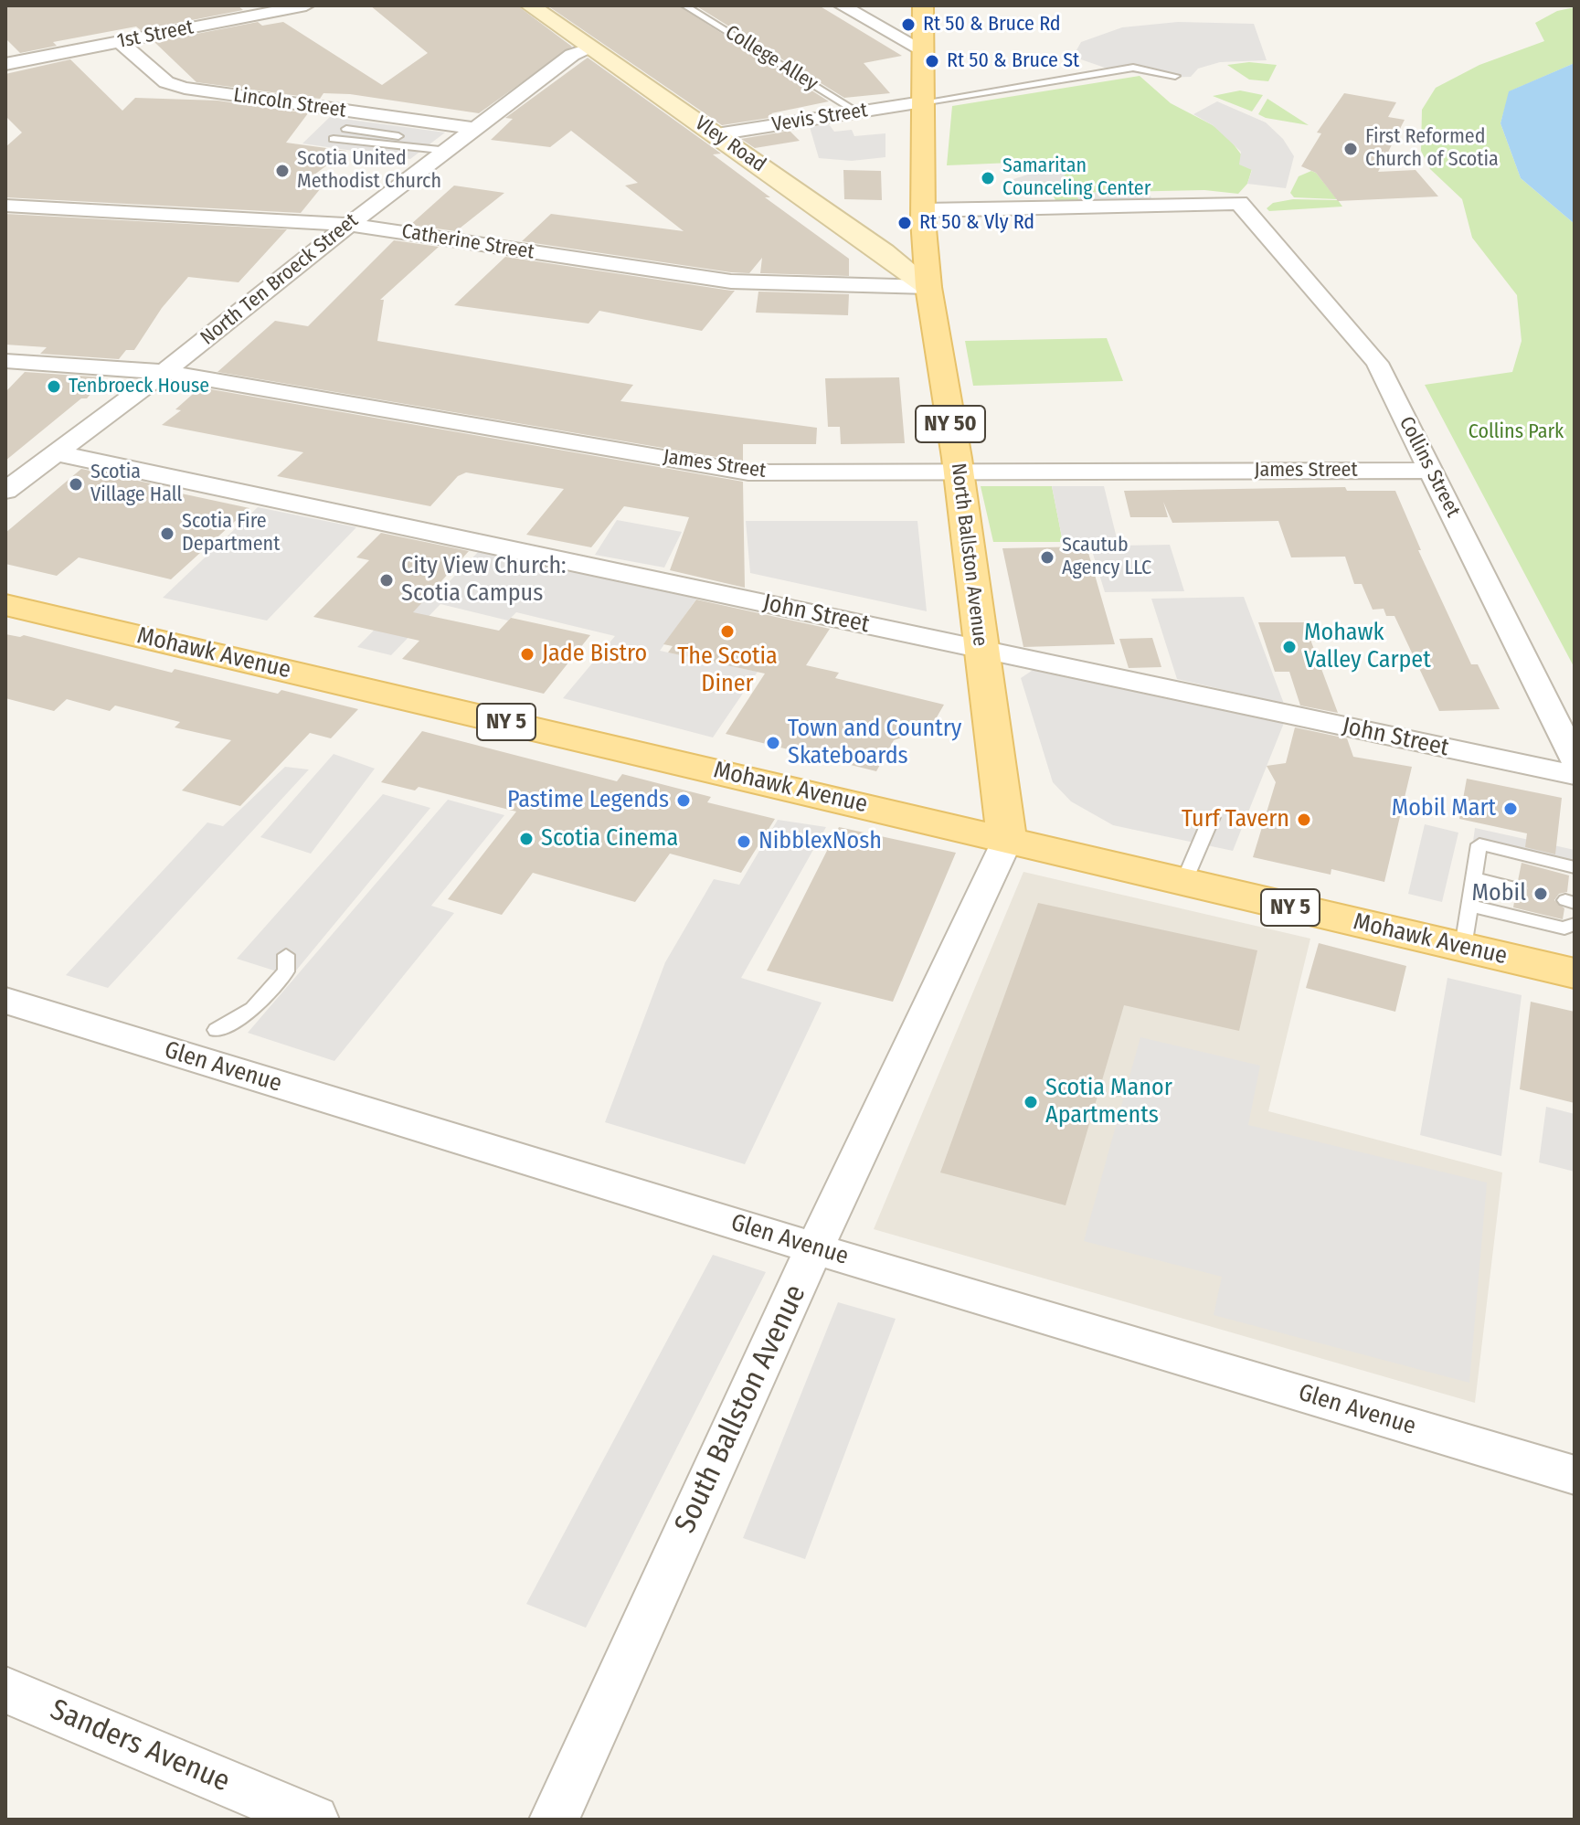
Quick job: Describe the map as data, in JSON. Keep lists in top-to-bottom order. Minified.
{"streets":{"main road":["NY 50","North Ballston Avenue","Mohawk Avenue","NY 5"],"street":["1st Street","Lincoln Street","Vevis Street","Vley Road","Catherine Street","North Ten Broeck Street","James Street","Collins Street","John Street","Glen Avenue","South Ballston Avenue","Sanders Avenue"],"lane":["College Alley"]},"crossings":[["1st Street","Lincoln Street"],["College Alley","Vevis Street"],["Lincoln Street","North Ten Broeck Street"],["Vevis Street","Vley Road"],["Vevis Street","North Ballston Avenue"],["Vley Road","Catherine Street"],["Vley Road","North Ten Broeck Street"],["Vley Road","North Ballston Avenue"],["Catherine Street","North Ten Broeck Street"],["Catherine Street","North Ballston Avenue"],["North Ten Broeck Street","James Street"],["North Ten Broeck Street","John Street"],["James Street","Collins Street"],["James Street","North Ballston Avenue"],["Collins Street","North Ballston Avenue"],["North Ballston Avenue","John Street"],["North Ballston Avenue","Mohawk Avenue"],["North Ballston Avenue","South Ballston Avenue"],["Mohawk Avenue","South Ballston Avenue"],["Glen Avenue","South Ballston Avenue"]],"parks":["Collins Park"],"places":["Rt 50 & Bruce Rd","Rt 50 & Bruce St","First Reformed Church of Scotia","Scotia United Methodist Church","Samaritan Counceling Center","Rt 50 & Vly Rd","Tenbroeck House","Scotia Village Hall","Scotia Fire Department","Scautub Agency LLC","City View Church: Scotia Campus","The Scotia Diner","Mohawk Valley Carpet","Jade Bistro","Town and Country Skateboards","Pastime Legends","Mobil Mart","Turf Tavern","Scotia Cinema","NibblexNosh","Mobil","Scotia Manor Apartments"]}
